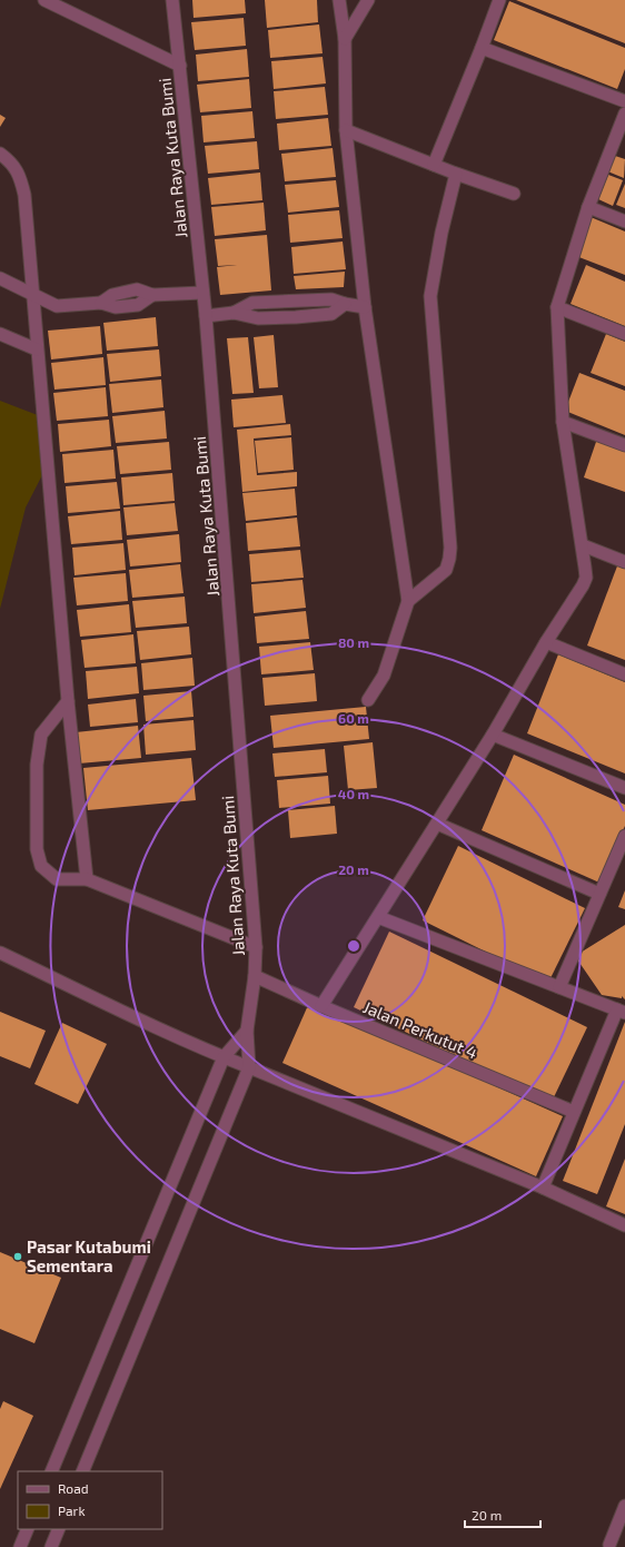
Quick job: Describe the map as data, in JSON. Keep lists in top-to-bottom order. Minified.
{"streets":{"street":["Jalan Raya Kuta Bumi","Jalan Perkutut 4"]},"crossings":[["Jalan Raya Kuta Bumi","Jalan Perkutut 4"]],"places":["Pasar Kutabumi Sementara"],"legend":["Road","Park"],"scale_bar":"20 m","rings":["80 m","60 m","40 m","20 m"]}
